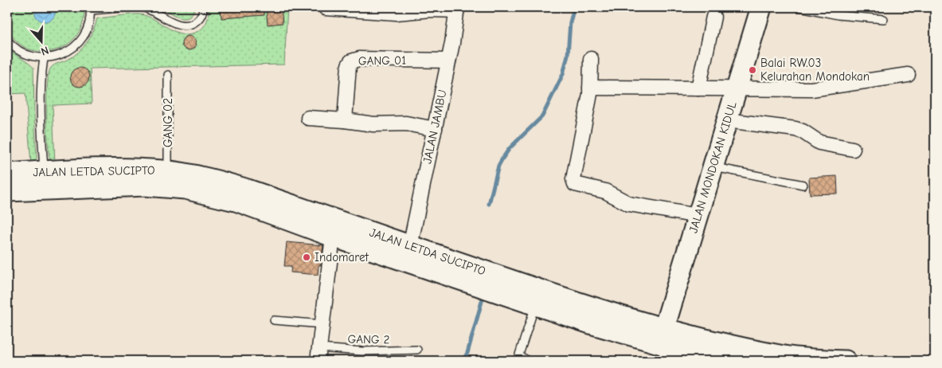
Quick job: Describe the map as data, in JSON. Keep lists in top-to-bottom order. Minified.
{"streets":{"main road":["JALAN MONDOKAN KIDUL","JALAN LETDA SUCIPTO"],"street":["GANG 01","JALAN JAMBU"],"lane":["GANG 02","GANG 2"]},"crossings":[["GANG 01","JALAN JAMBU"],["GANG 02","JALAN LETDA SUCIPTO"],["JALAN JAMBU","JALAN LETDA SUCIPTO"],["JALAN MONDOKAN KIDUL","JALAN LETDA SUCIPTO"]],"places":["Balai RW.03 Kelurahan Mondokan","Indomaret"],"north":"bottom"}
